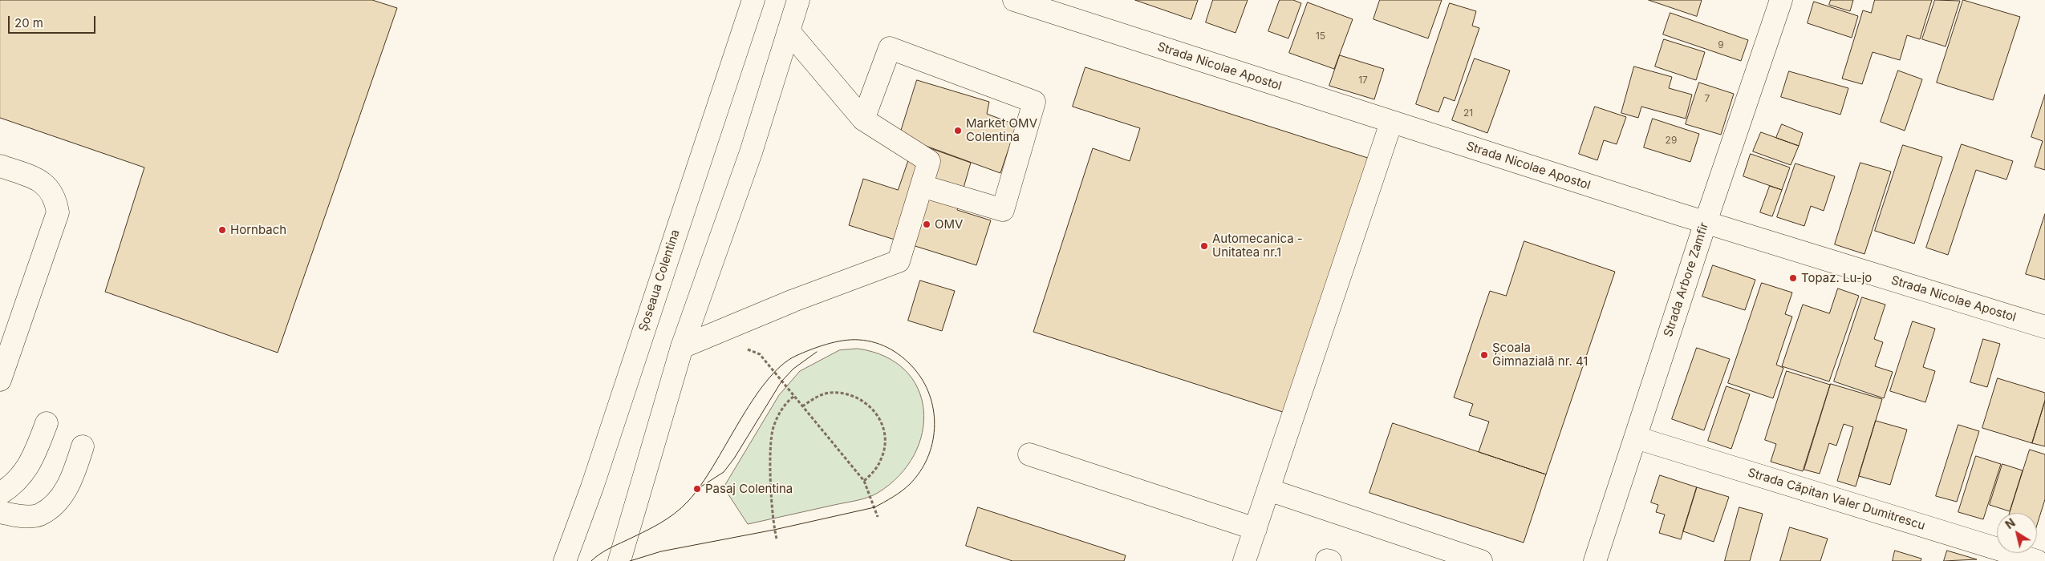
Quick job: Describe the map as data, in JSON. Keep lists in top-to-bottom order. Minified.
{"streets":{"street":["Strada Nicolae Apostol","Strada Arbore Zamfir","Șoseaua Colentina","Strada Căpitan Valer Dumitrescu"]},"crossings":[["Strada Nicolae Apostol","Strada Arbore Zamfir"],["Strada Arbore Zamfir","Strada Căpitan Valer Dumitrescu"]],"places":["Market OMV Colentina","OMV","Hornbach","Automecanica - Unitatea nr.1","Topaz. Lu-jo","Școala Gimnazială nr. 41","Pasaj Colentina"],"house_numbers":["15","9","17","7","21","29"],"scale_bar":"20 m","north":"top left"}
